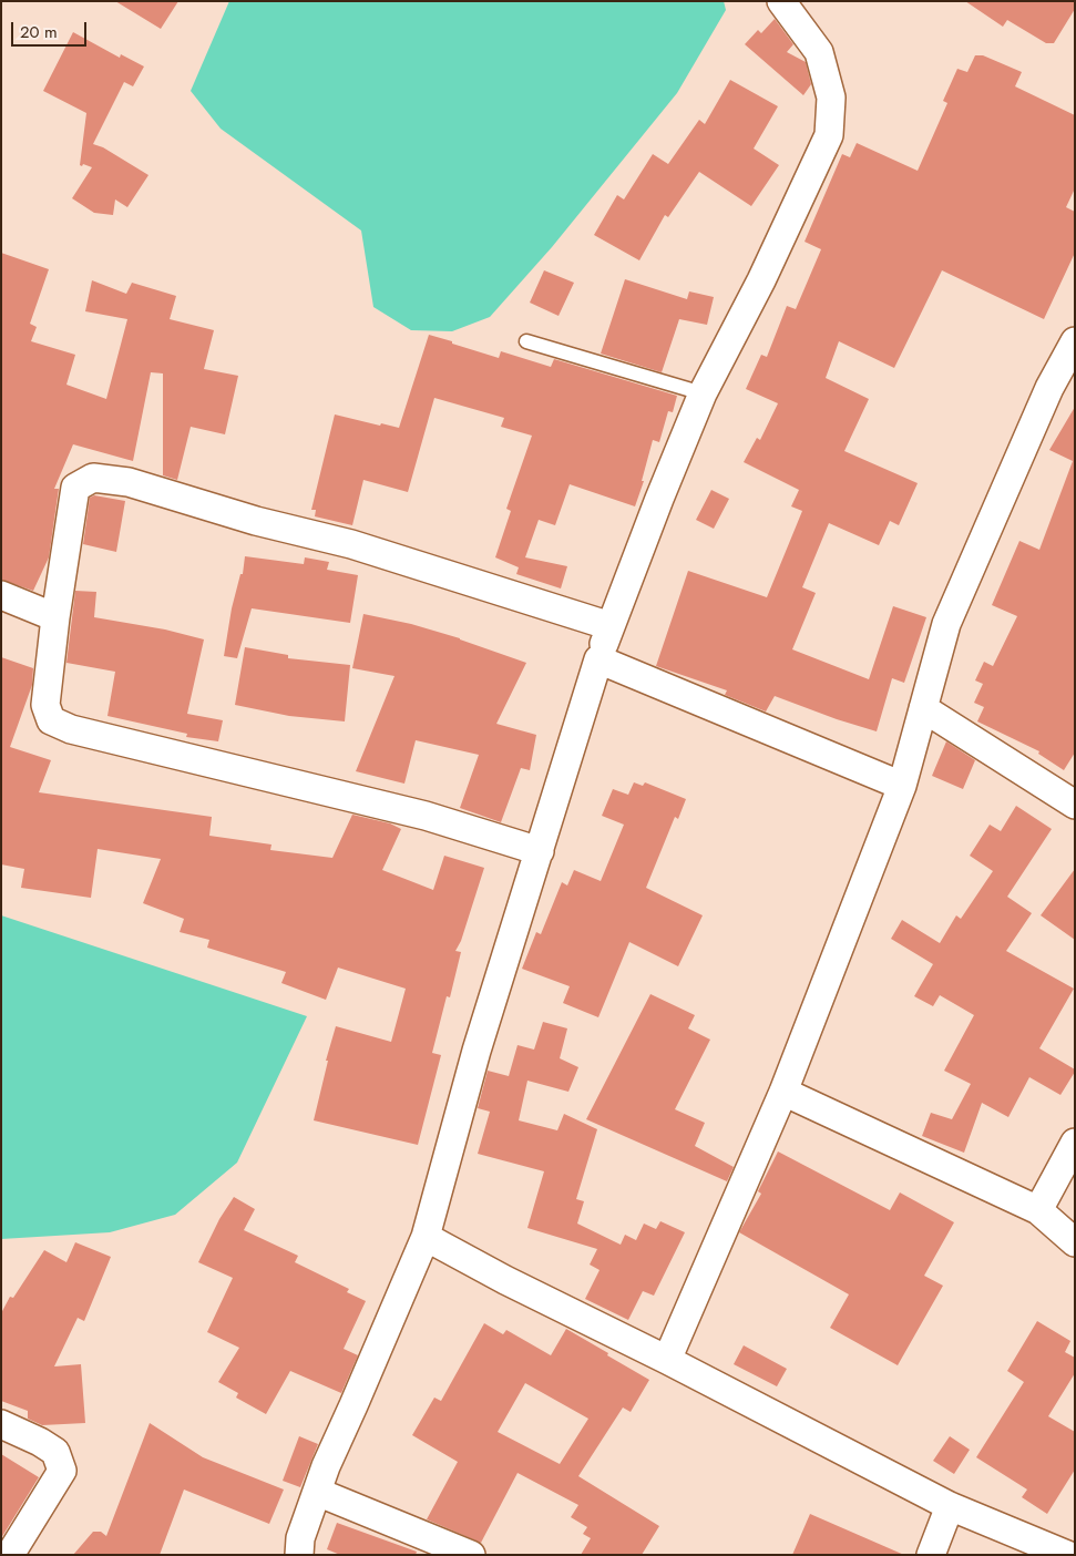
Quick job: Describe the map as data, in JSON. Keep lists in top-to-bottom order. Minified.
{"scale_bar":"20 m"}
